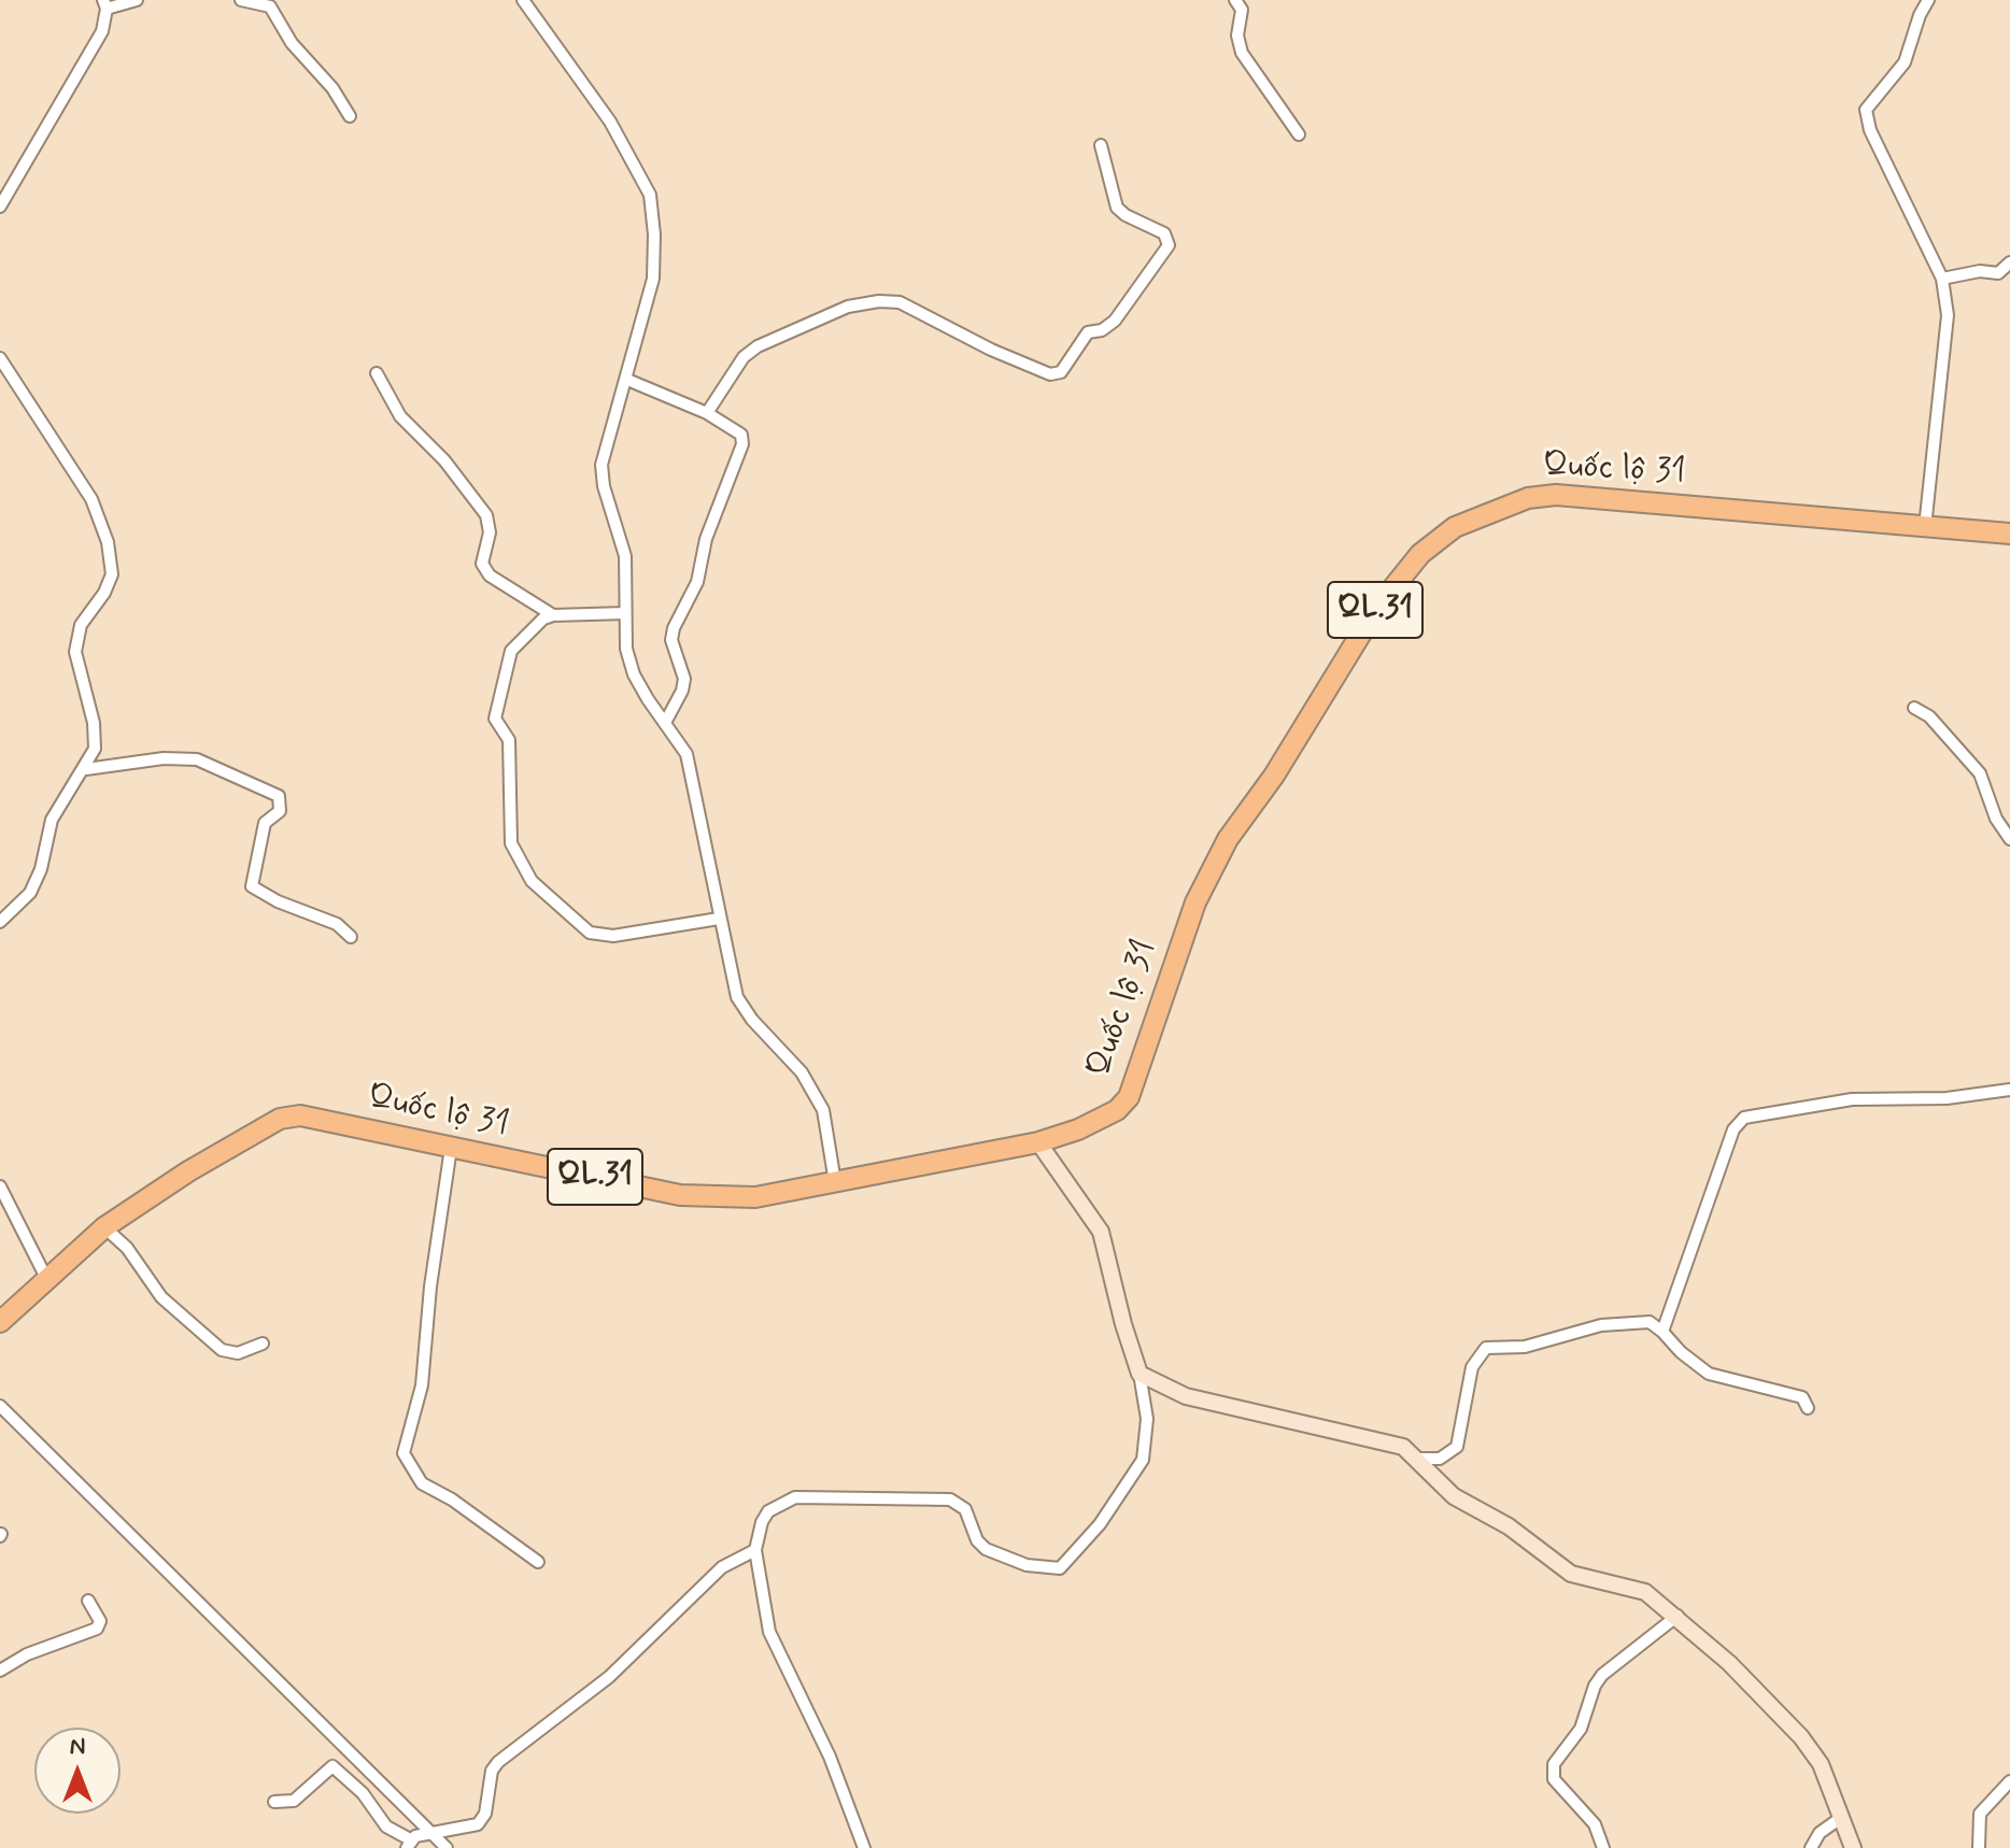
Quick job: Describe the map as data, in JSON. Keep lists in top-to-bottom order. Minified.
{"streets":{"highway":["Quốc lộ 31","QL.31"]},"north":"top"}
